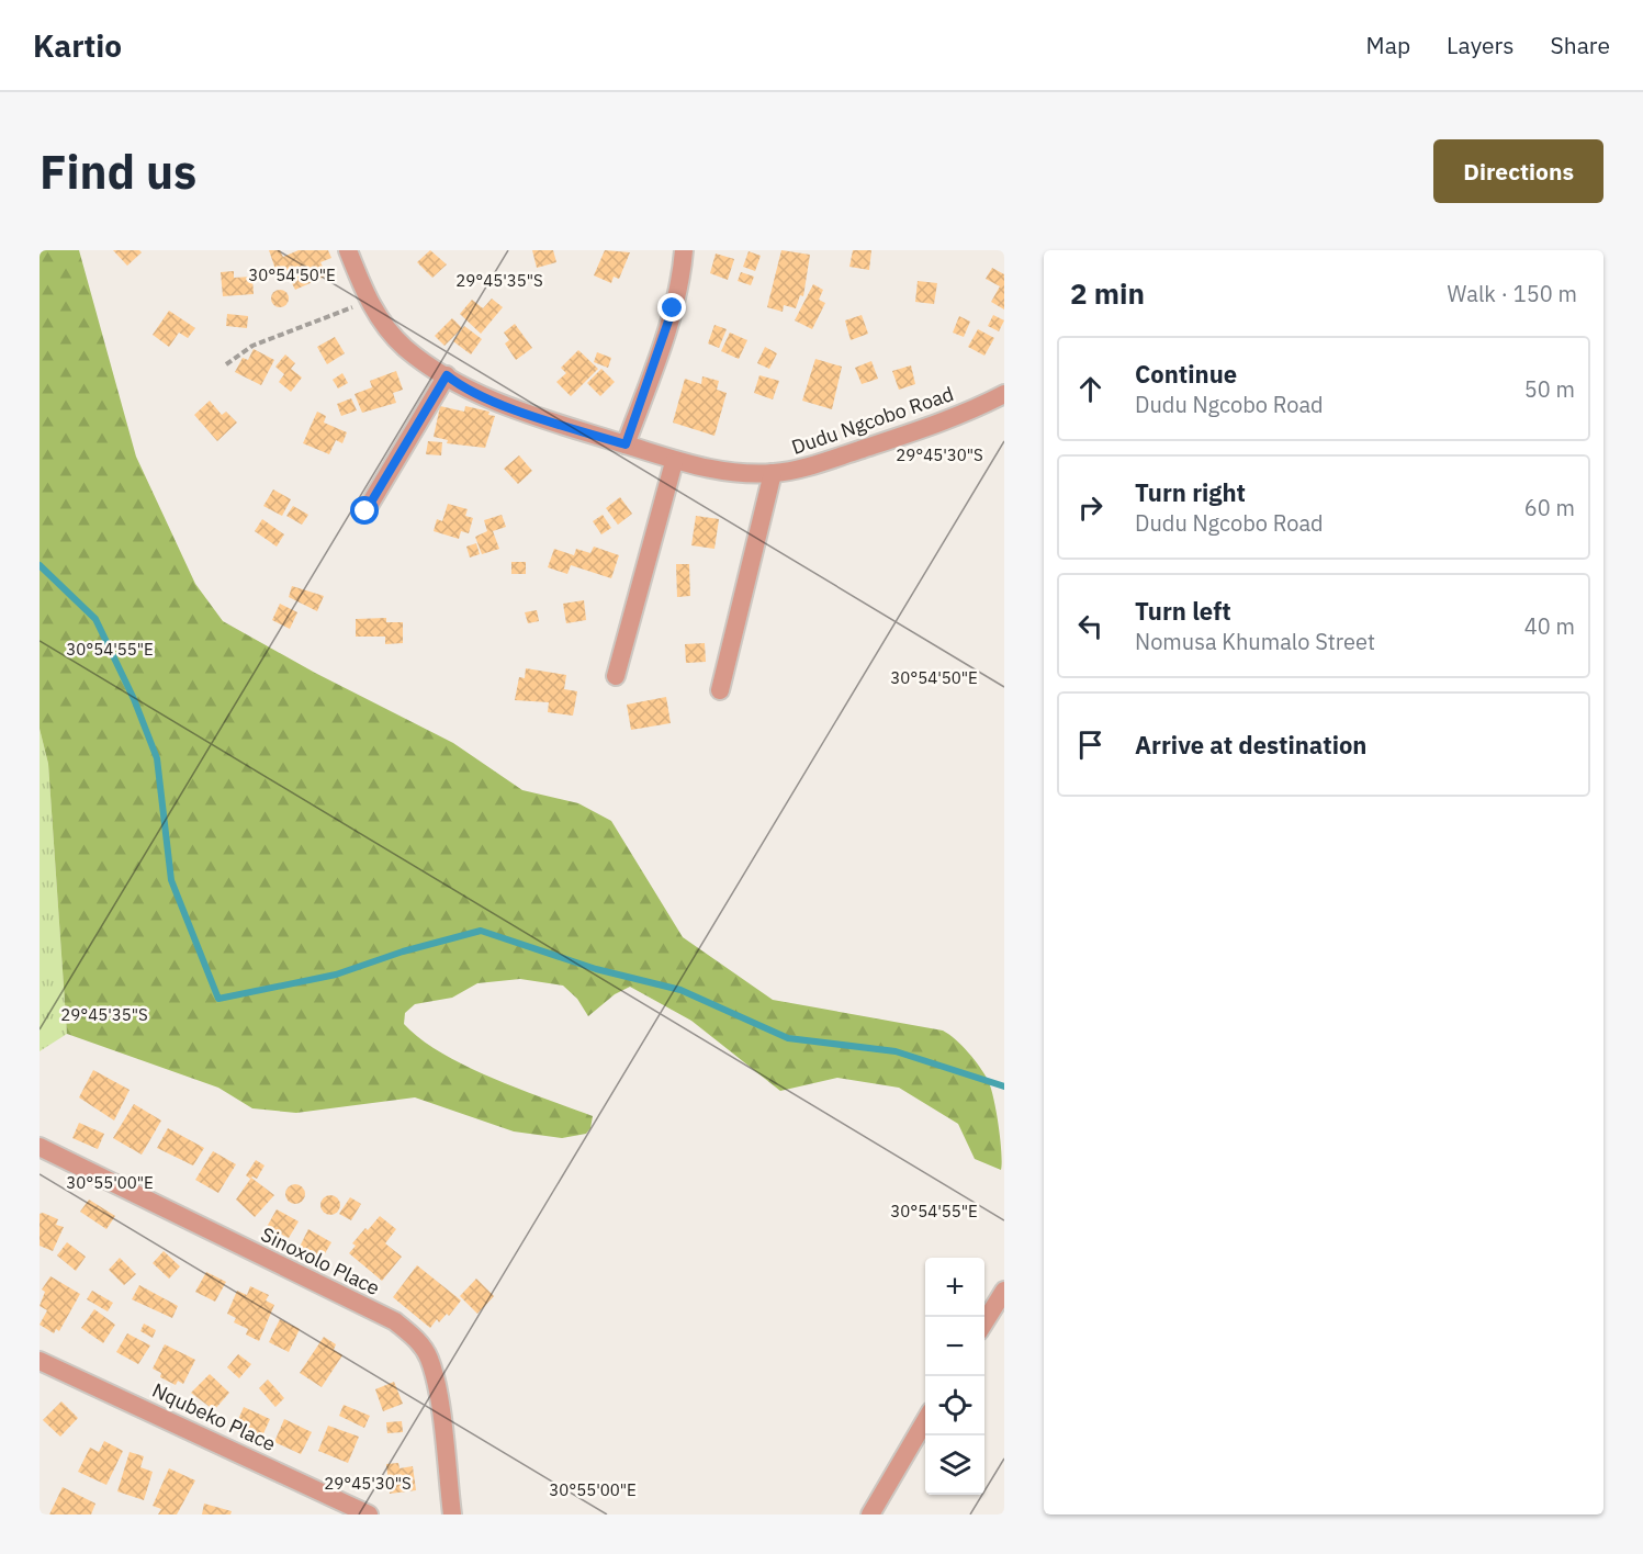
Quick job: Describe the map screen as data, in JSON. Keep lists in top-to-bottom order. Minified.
{"streets":{"street":["Dudu Ngcobo Road","Sinoxolo Place","Nqubeko Place"]},"page":{"header":"Kartio","nav":["Map","Layers","Share"],"buttons":"Directions","title":"Find us","heading":["2 min","Walk · 150 m"],"list":[["Continue","Dudu Ngcobo Road","50 m"],["Turn right","Dudu Ngcobo Road","60 m"],["Turn left","Nomusa Khumalo Street","40 m"],"Arrive at destination"],"map_buttons":["+","−"]},"coordinates":["30°54'50\"E","29°45'35\"S","29°45'30\"S","30°54'55\"E","30°55'00\"E"]}
